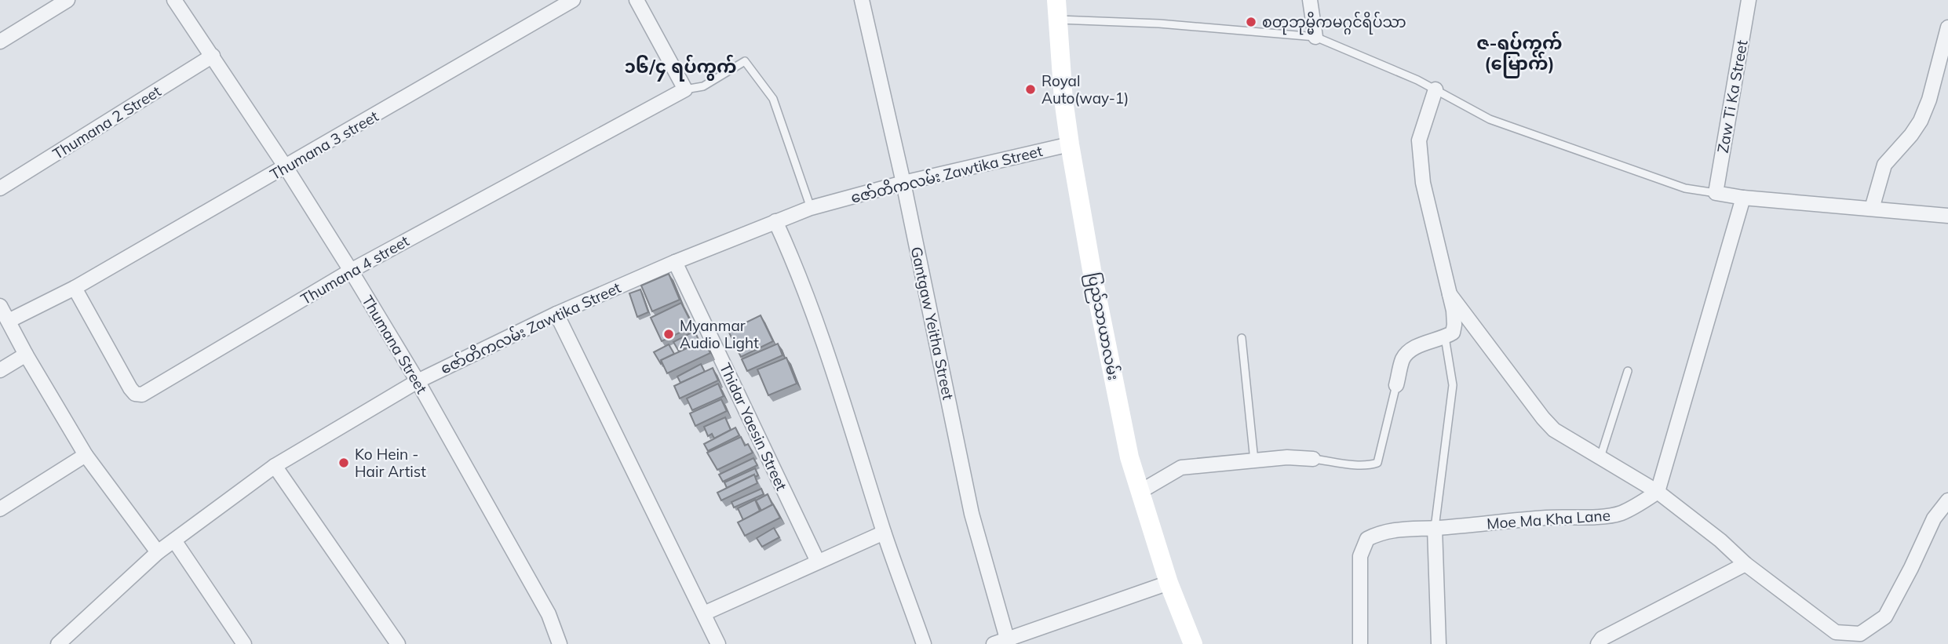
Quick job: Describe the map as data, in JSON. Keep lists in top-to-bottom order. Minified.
{"streets":{"street":["Zaw Ti Ka Street","Thumana 2 Street","Thumana 3 street","ဇော်တိကလမ်း Zawtika Street","Thumana 4 street","Gantgaw Yeitha Street","ပြည်သာယာလမ်း","Thumana Street","Thidar Yaesin Street","Moe Ma Kha Lane"]},"crossings":[["Thumana 2 Street","Thumana Street"],["Thumana 3 street","Thumana 4 street"],["Thumana 3 street","Thumana Street"],["ဇော်တိကလမ်း Zawtika Street","Gantgaw Yeitha Street"],["ဇော်တိကလမ်း Zawtika Street","ပြည်သာယာလမ်း"],["ဇော်တိကလမ်း Zawtika Street","Thumana Street"],["ဇော်တိကလမ်း Zawtika Street","Thidar Yaesin Street"],["Thumana 4 street","Thumana Street"]],"districts":["ဇ-ရပ်ကွက် (မြောက်)","၁၆/၄ ရပ်ကွက်"],"places":["စတုဘုမ္မိကမဂ္ဂင်ရိပ်သာ","Royal Auto(way-1)","Myanmar Audio Light","Ko Hein - Hair Artist"]}
